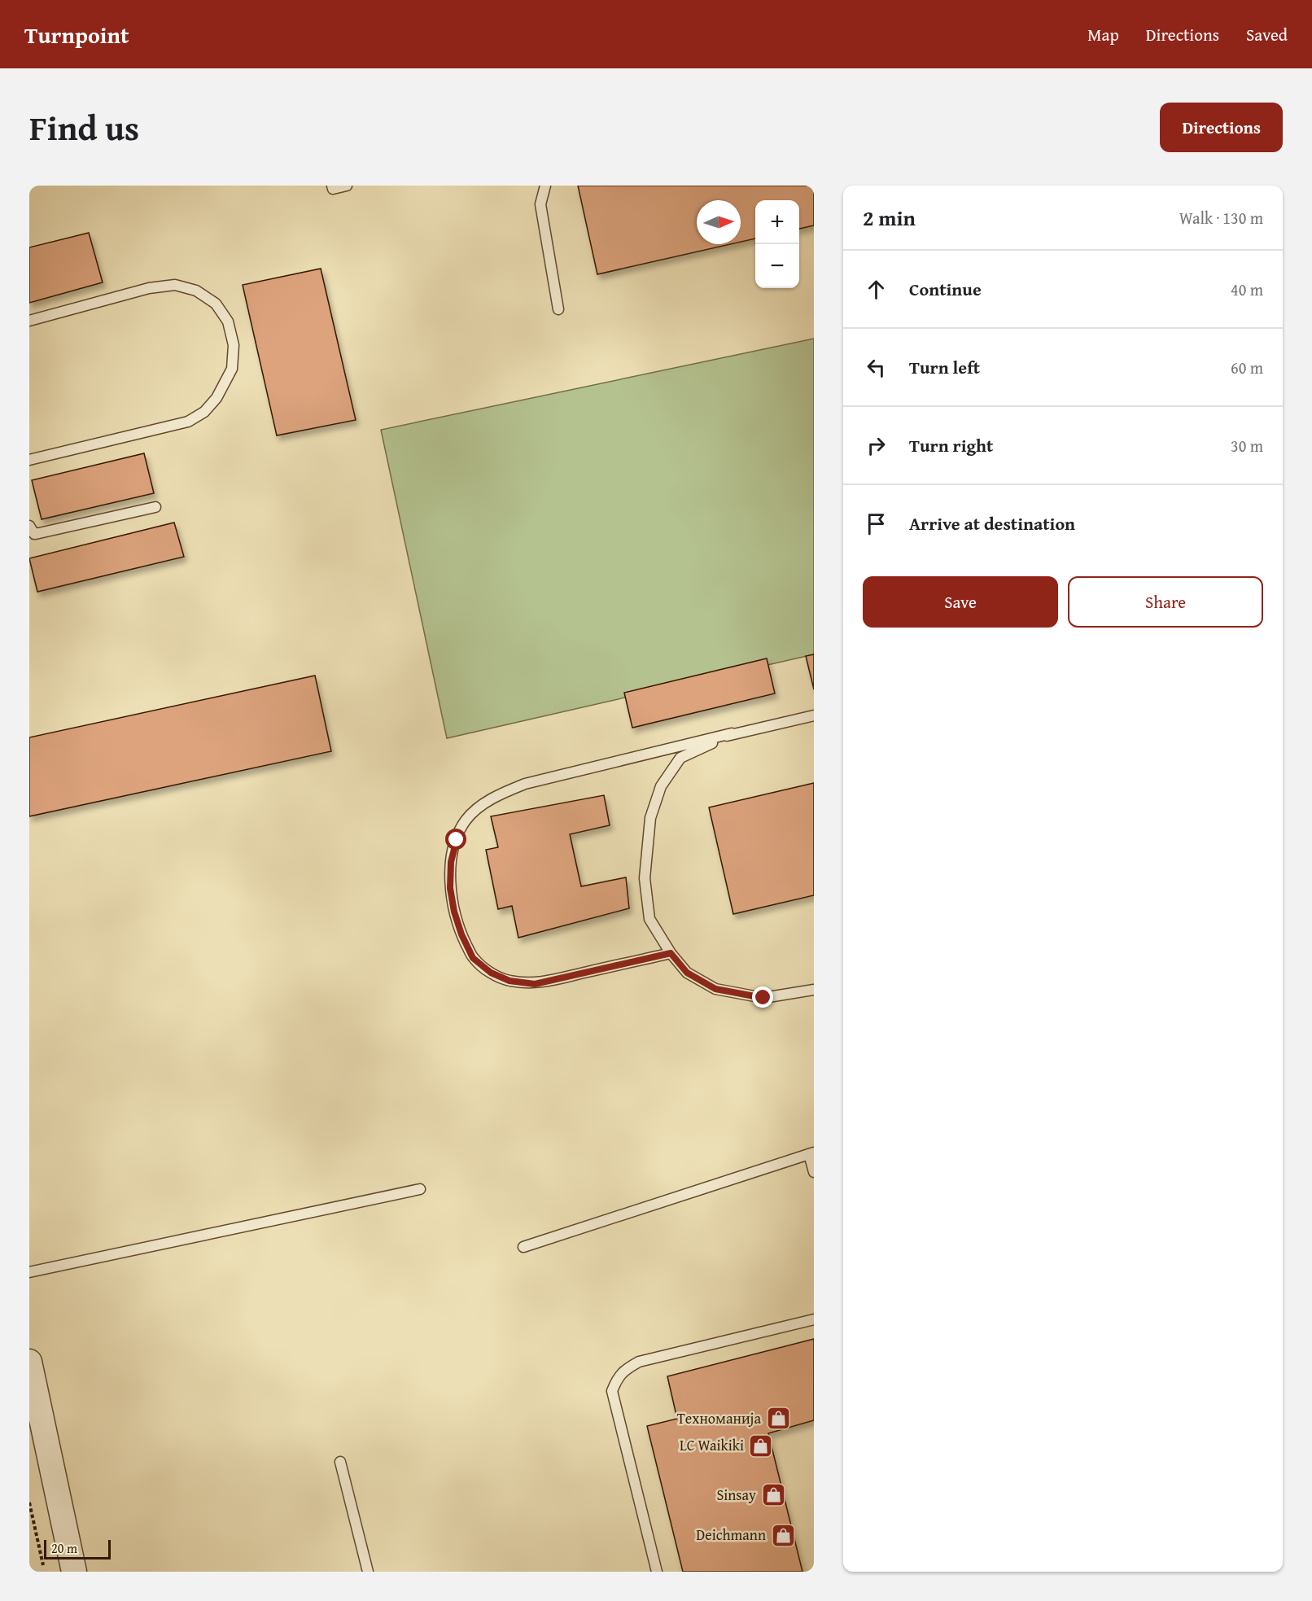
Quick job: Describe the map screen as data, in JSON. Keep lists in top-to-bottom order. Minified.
{"places":{"shop":["Техноманија","LC Waikiki","Sinsay","Deichmann"]},"scale_bar":"20 m","north":"right","page":{"header":"Turnpoint","nav":["Map","Directions","Saved"],"title":"Find us","buttons":["Directions",["Save","Share"]],"heading":["2 min","Walk · 130 m"],"map_buttons":["+","−"],"list":[["Continue","40 m"],["Turn left","60 m"],["Turn right","30 m"],"Arrive at destination"],"scale":"20 m"}}
